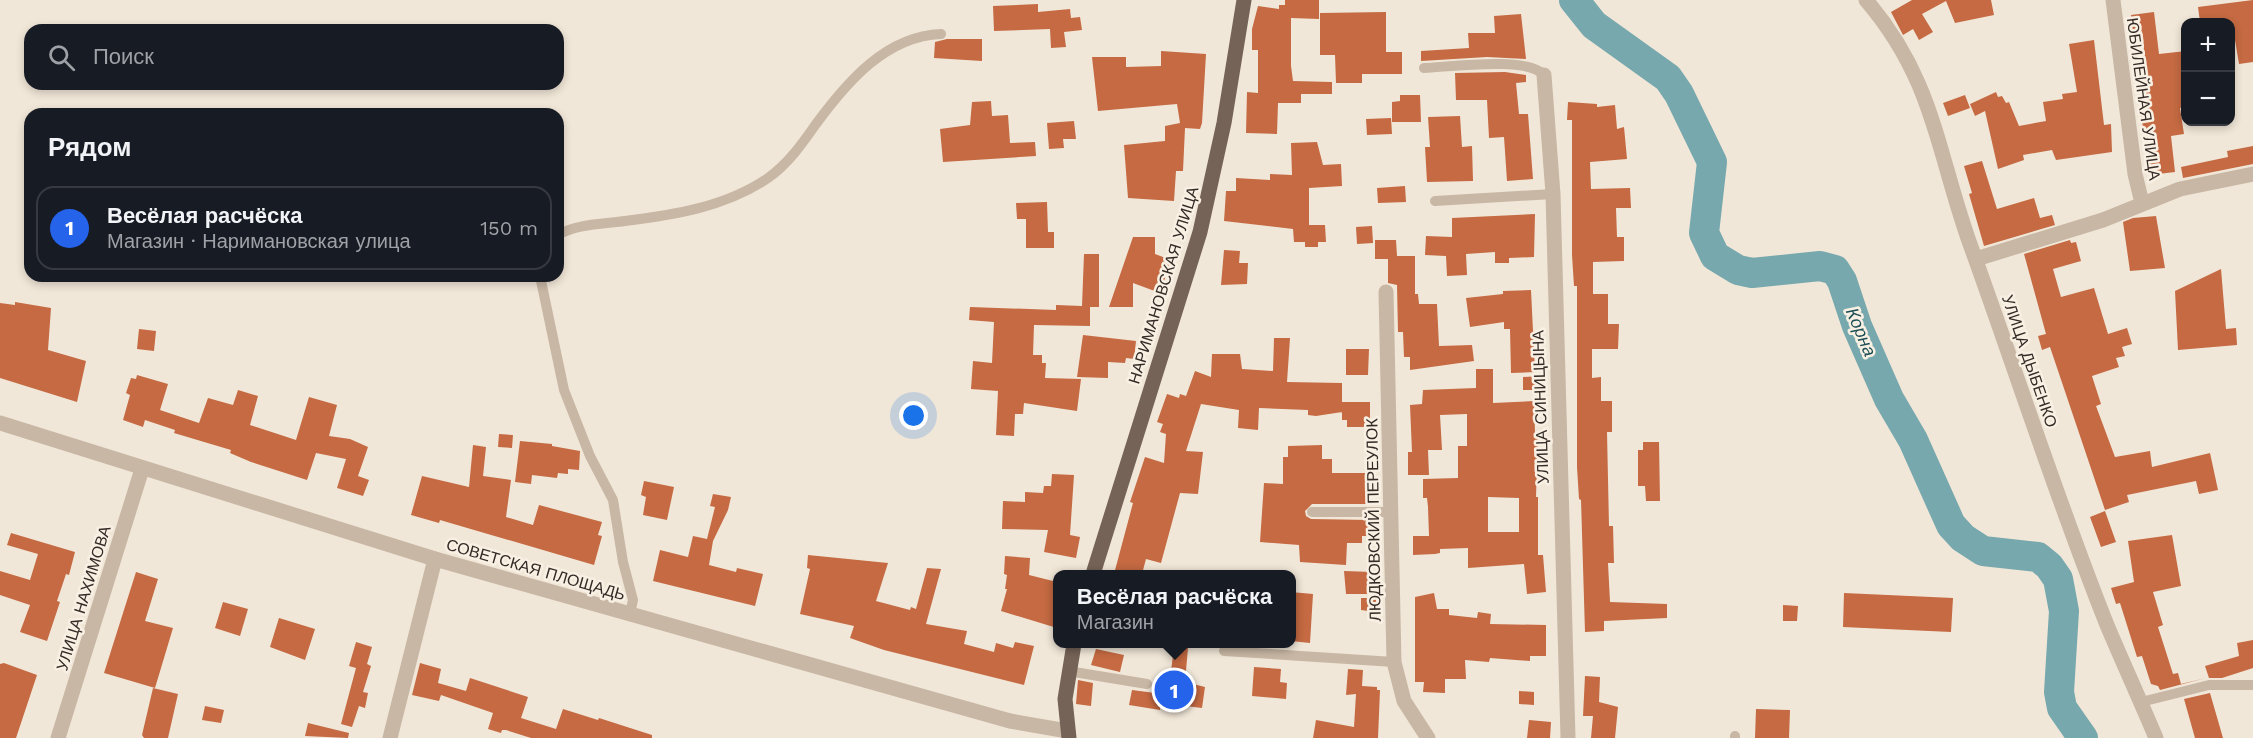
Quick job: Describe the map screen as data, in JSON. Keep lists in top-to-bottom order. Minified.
{"streets":{"main road":["НАРИМАНОВСКАЯ УЛИЦА"],"street":["ЮБИЛЕЙНАЯ УЛИЦА","УЛИЦА ДЫБЕНКО","УЛИЦА СИНИЦЫНА","ЛЮДКОВСКИЙ ПЕРЕУЛОК","СОВЕТСКАЯ ПЛОЩАДЬ","УЛИЦА НАХИМОВА"]},"crossings":[["СОВЕТСКАЯ ПЛОЩАДЬ","УЛИЦА НАХИМОВА"]],"water":["Корна"],"page":{"map_buttons":["+","−"],"search":"Поиск","heading":"Рядом","list":[{"mark":"1","name":"Весёлая расчёска","note":"Магазин · Наримановская улица","value":"150 m"}],"popup":["Весёлая расчёска","Магазин"],"pins":"1"}}
